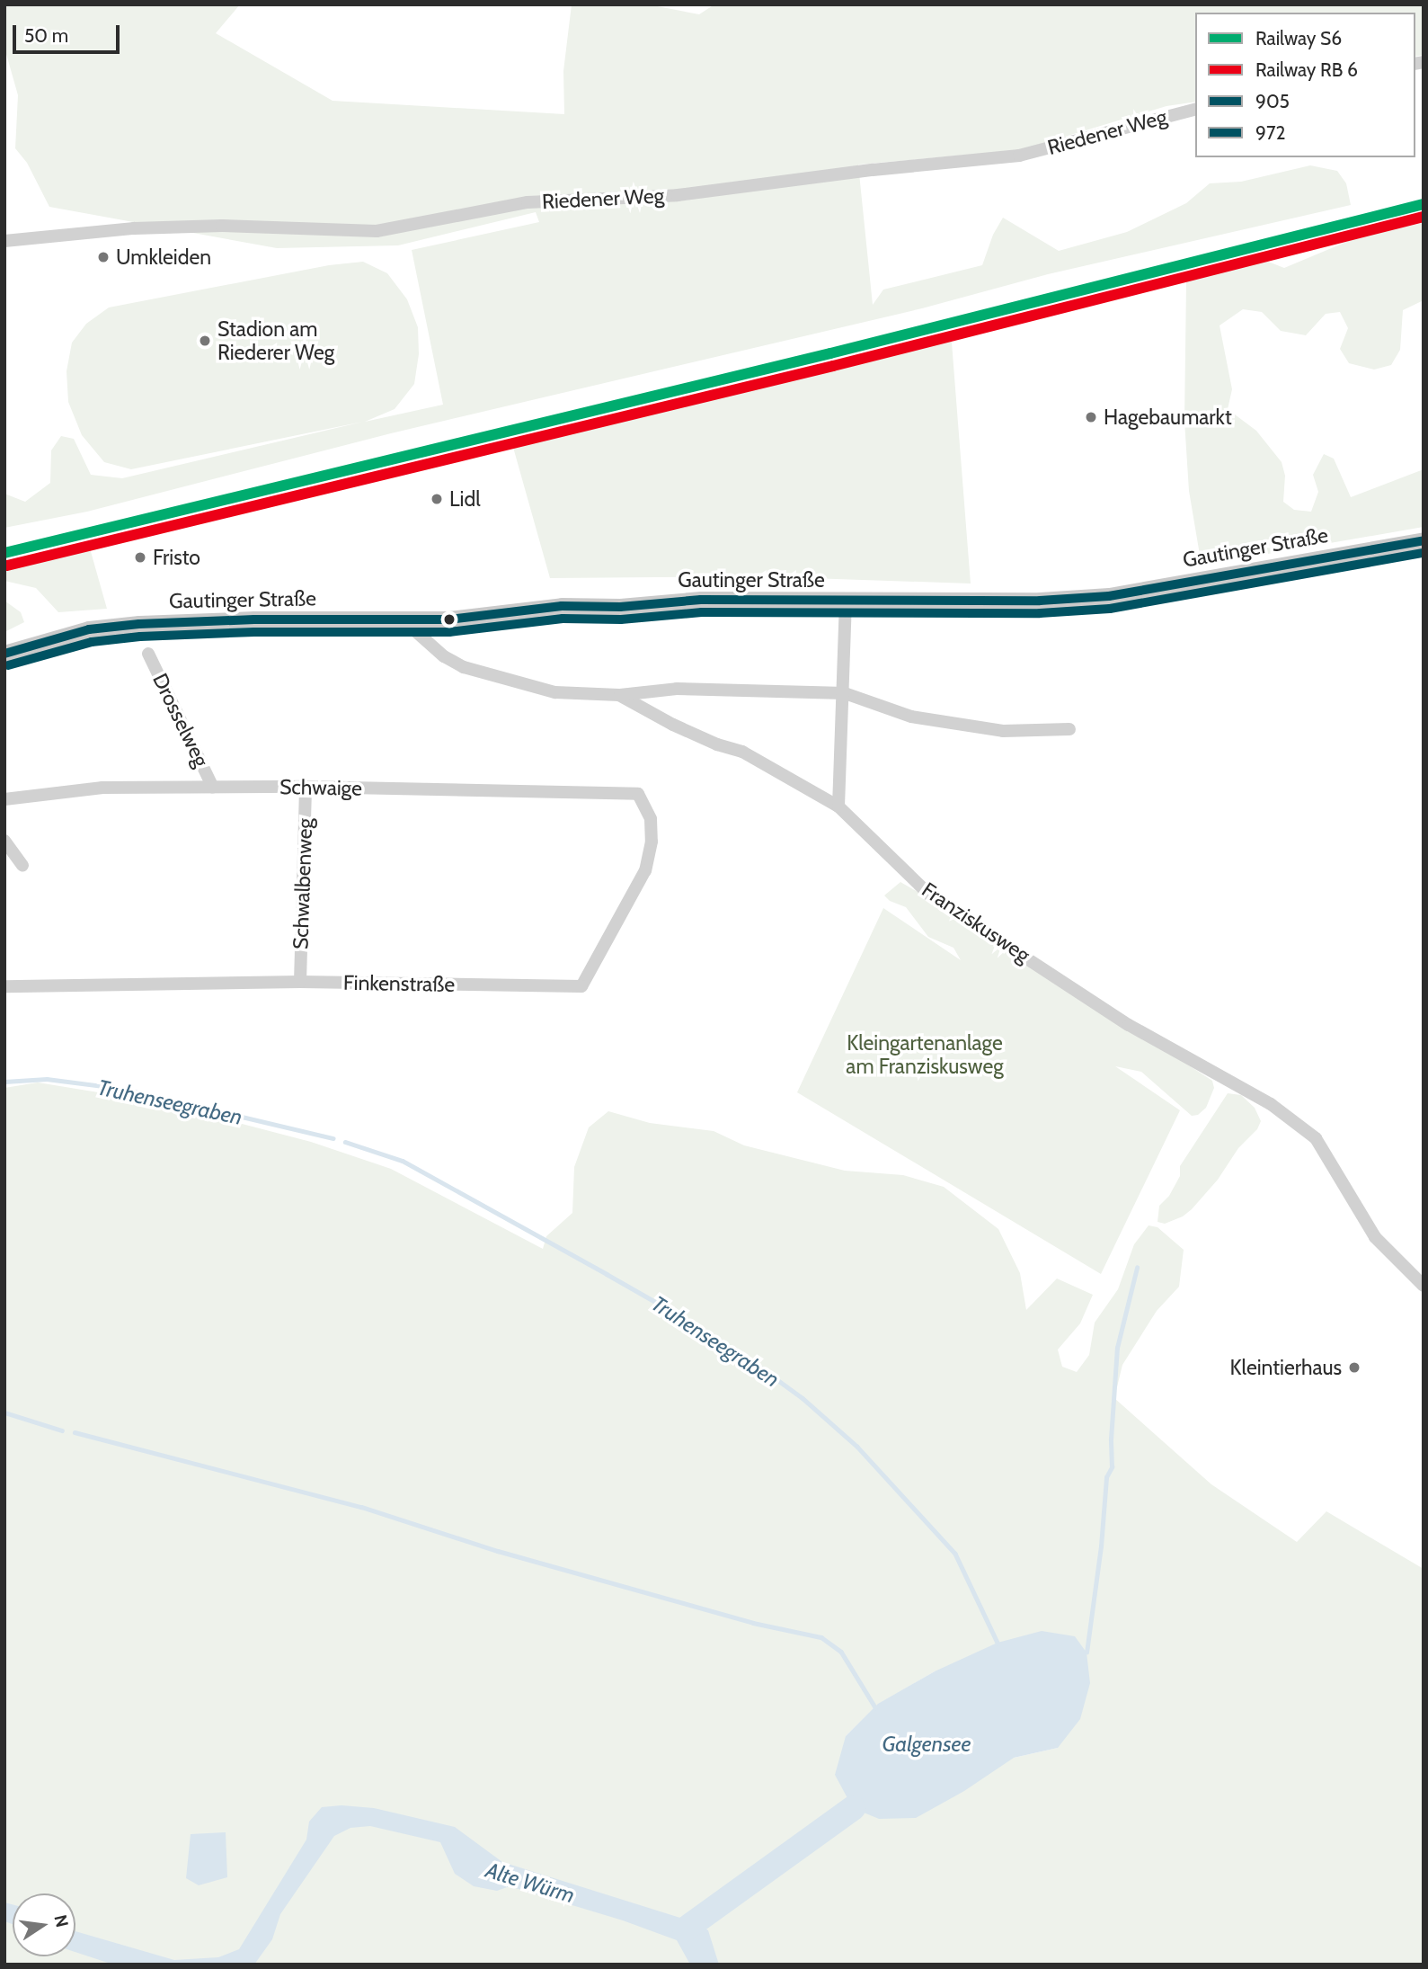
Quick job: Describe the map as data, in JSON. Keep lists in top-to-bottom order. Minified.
{"streets":{"main road":["Gautinger Straße"],"street":["Riedener Weg","Drosselweg","Schwaige","Schwalbenweg","Franziskusweg","Finkenstraße"]},"crossings":[["Gautinger Straße","Franziskusweg"],["Drosselweg","Schwaige"],["Schwaige","Schwalbenweg"],["Schwaige","Finkenstraße"],["Schwalbenweg","Finkenstraße"]],"water":["Truhenseegraben","Galgensee","Alte Würm"],"parks":["Kleingartenanlage am Franziskusweg"],"places":["Umkleiden","Stadion am Riederer Weg","Hagebaumarkt","Lidl","Fristo","Kleintierhaus"],"lines":["rail line S6","transit line 905","transit line 972"],"legend":["Railway S6","Railway RB 6","905","972"],"scale_bar":"50 m","north":"right"}
